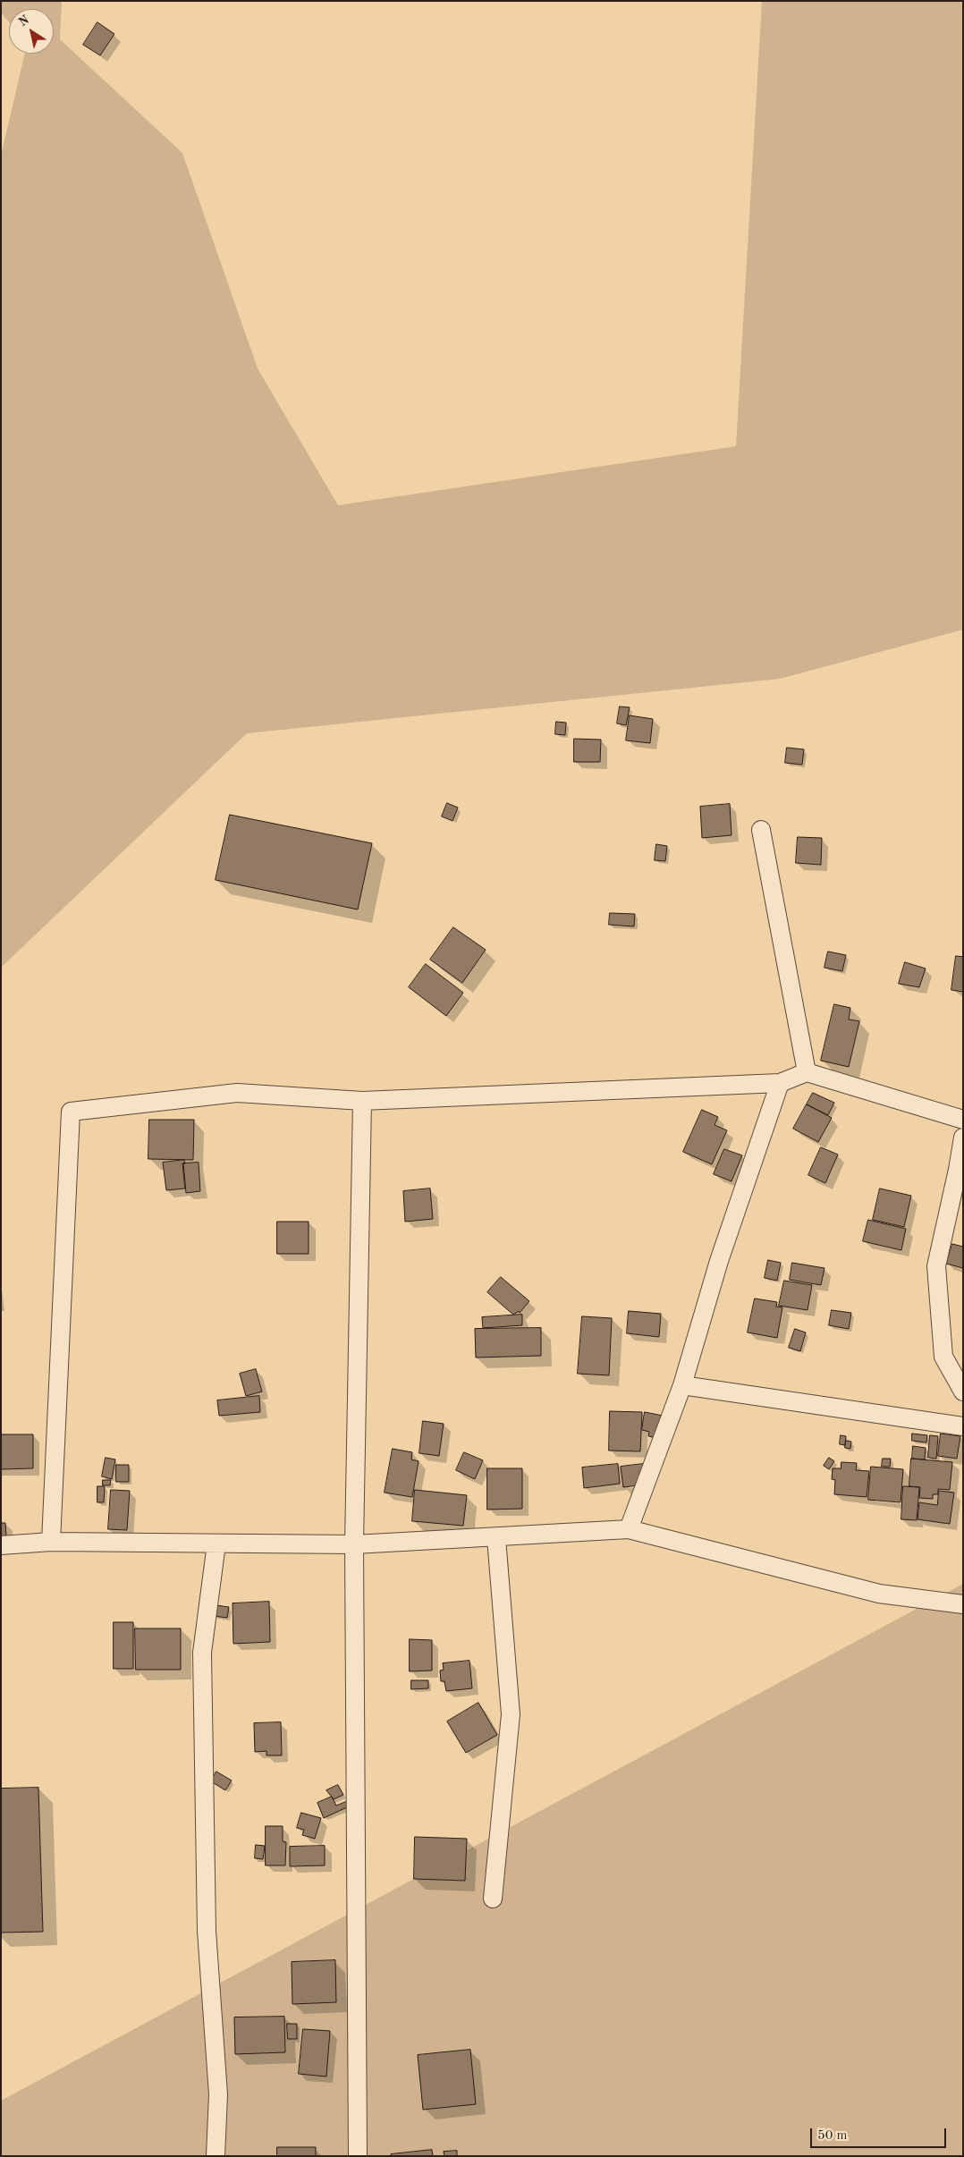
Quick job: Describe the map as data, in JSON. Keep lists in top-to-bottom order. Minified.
{"scale_bar":"50 m","north":"top left"}
